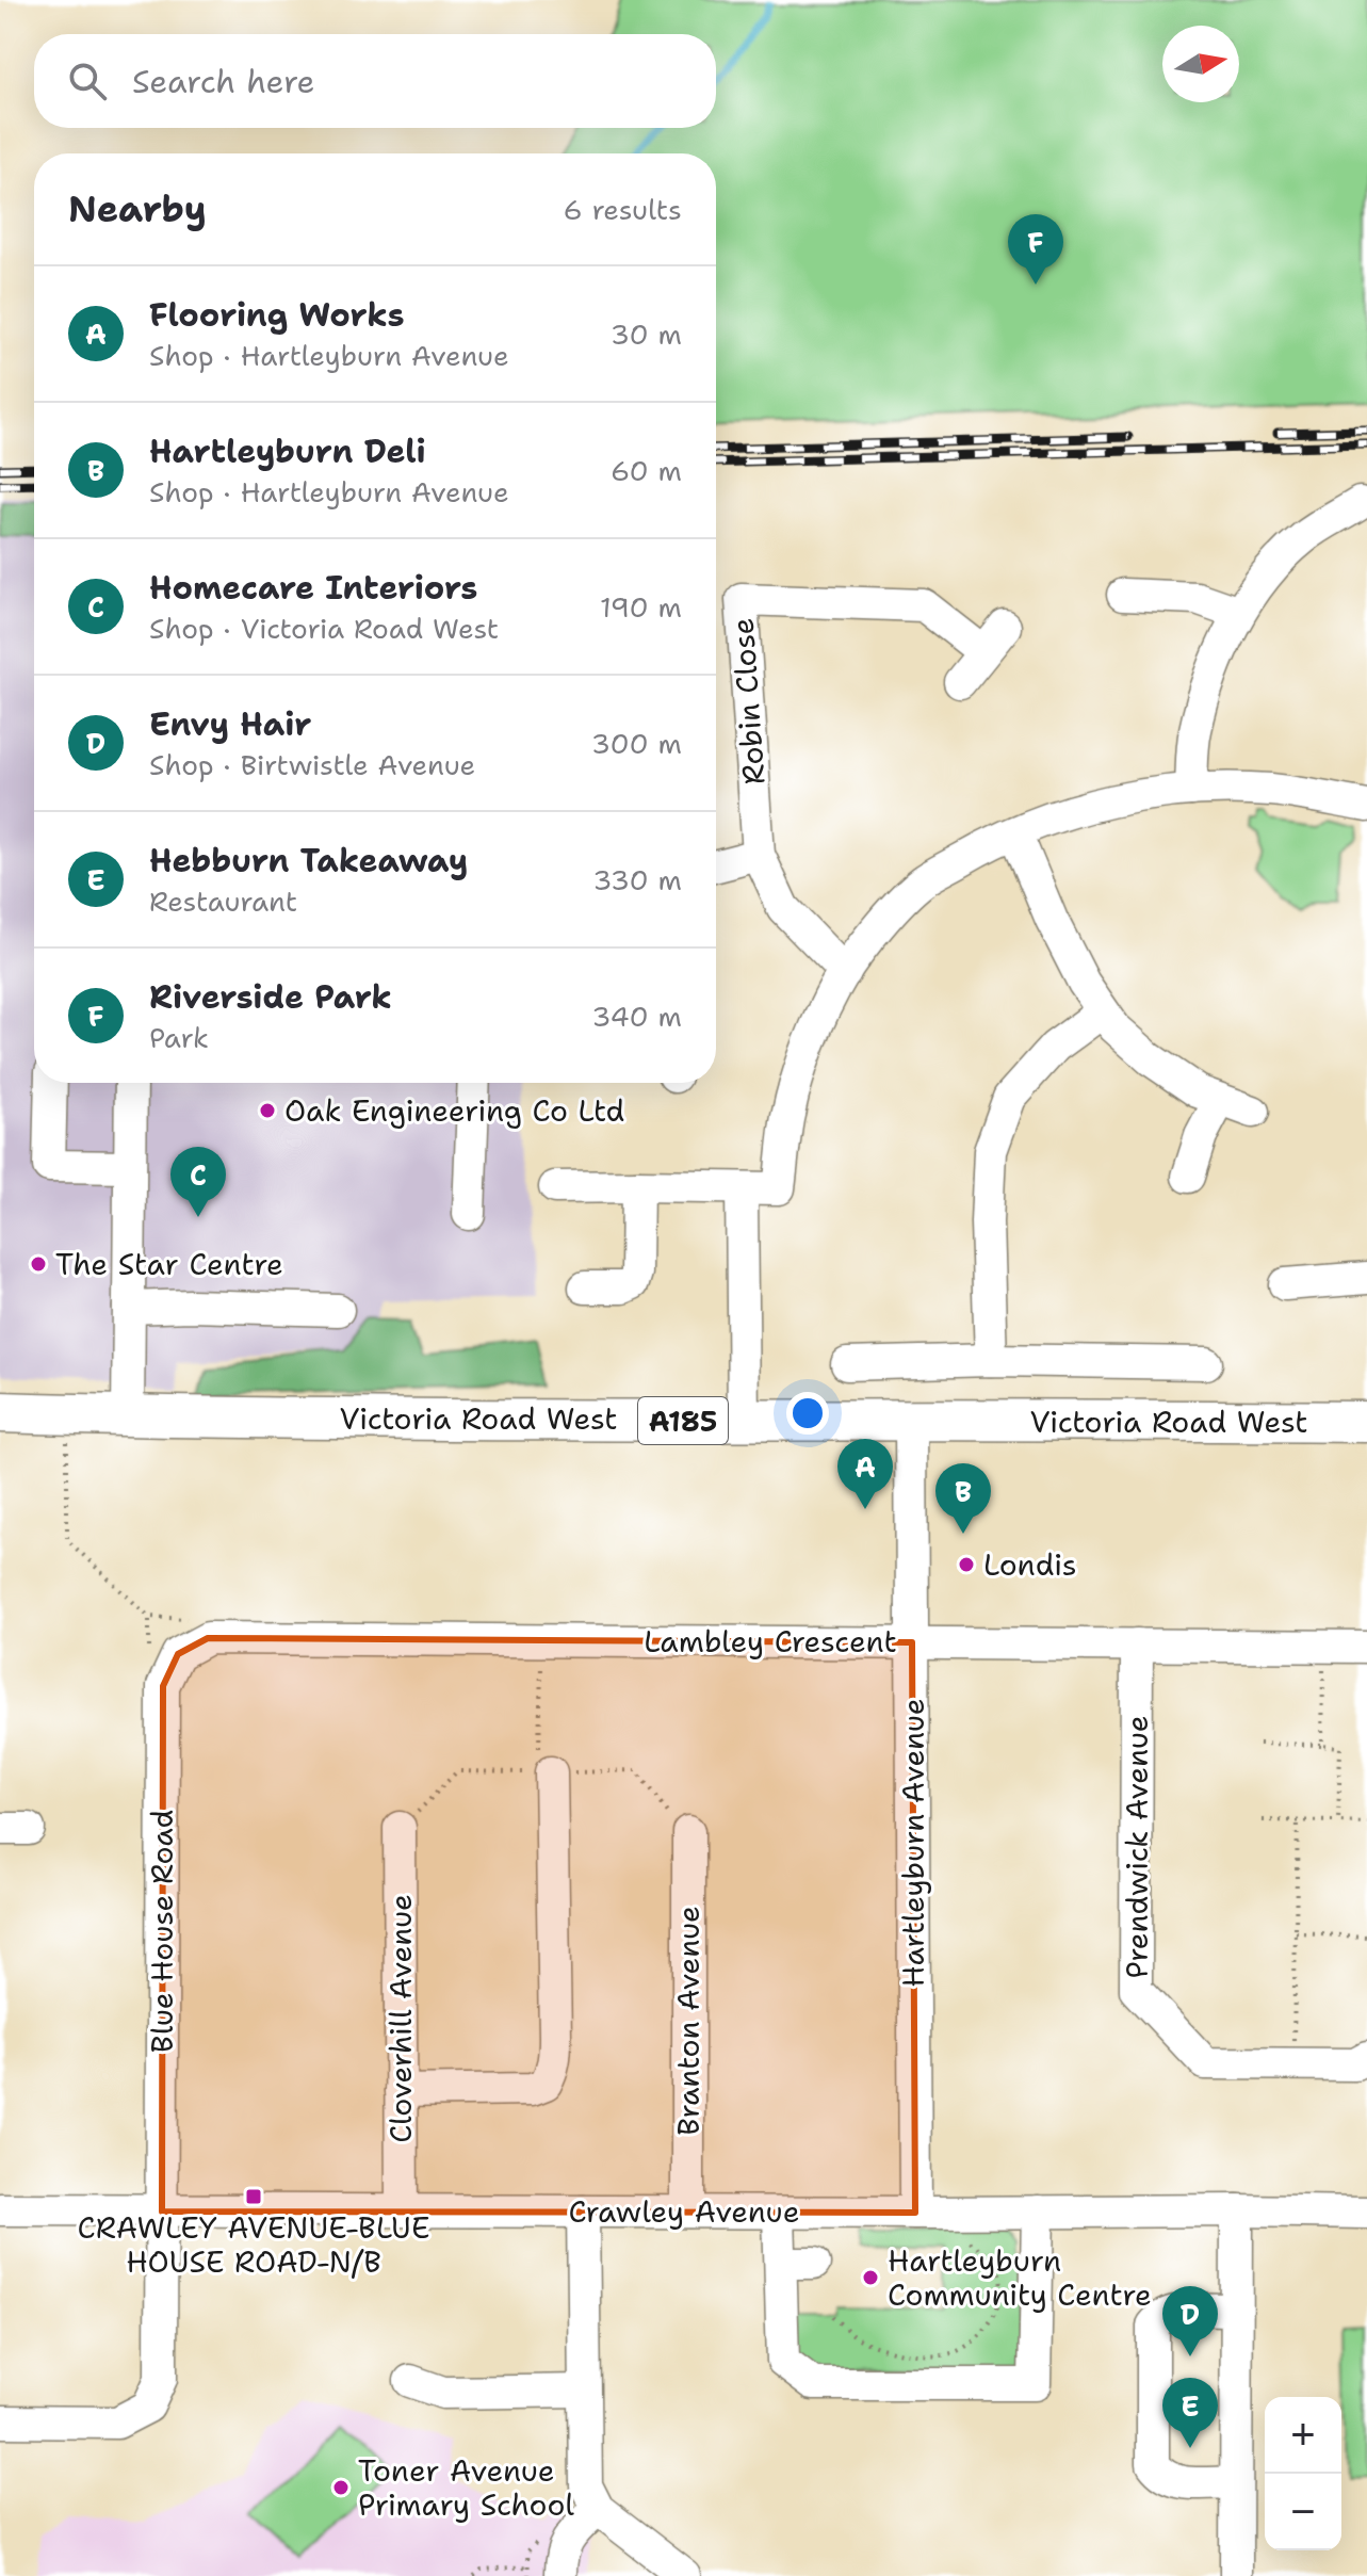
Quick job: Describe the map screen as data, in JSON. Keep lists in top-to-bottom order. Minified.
{"streets":{"main road":["Victoria Road West","A185"],"street":["Robin Close","Lambley Crescent","Hartleyburn Avenue","Prendwick Avenue","Blue House Road","Cloverhill Avenue","Branton Avenue","Crawley Avenue"]},"crossings":[["Victoria Road West","Hartleyburn Avenue"],["Lambley Crescent","Hartleyburn Avenue"],["Lambley Crescent","Prendwick Avenue"],["Lambley Crescent","Blue House Road"],["Hartleyburn Avenue","Crawley Avenue"],["Blue House Road","Crawley Avenue"],["Cloverhill Avenue","Crawley Avenue"],["Branton Avenue","Crawley Avenue"]],"places":{"other":["Oak Engineering Co Ltd","The Star Centre","Londis","Hartleyburn Community Centre","Toner Avenue Primary School"],"transit":["CRAWLEY AVENUE-BLUE HOUSE ROAD-N/B"]},"north":"right","page":{"search":"Search here","heading":["Nearby","6 results"],"pins":["F","C","A","B","D","E"],"list":[{"mark":"A","name":"Flooring Works","note":"Shop · Hartleyburn Avenue","value":"30 m"},{"mark":"B","name":"Hartleyburn Deli","note":"Shop · Hartleyburn Avenue","value":"60 m"},{"mark":"C","name":"Homecare Interiors","note":"Shop · Victoria Road West","value":"190 m"},{"mark":"D","name":"Envy Hair","note":"Shop · Birtwistle Avenue","value":"300 m"},{"mark":"E","name":"Hebburn Takeaway","note":"Restaurant","value":"330 m"},{"mark":"F","name":"Riverside Park","note":"Park","value":"340 m"}],"map_buttons":["+","−"]}}
